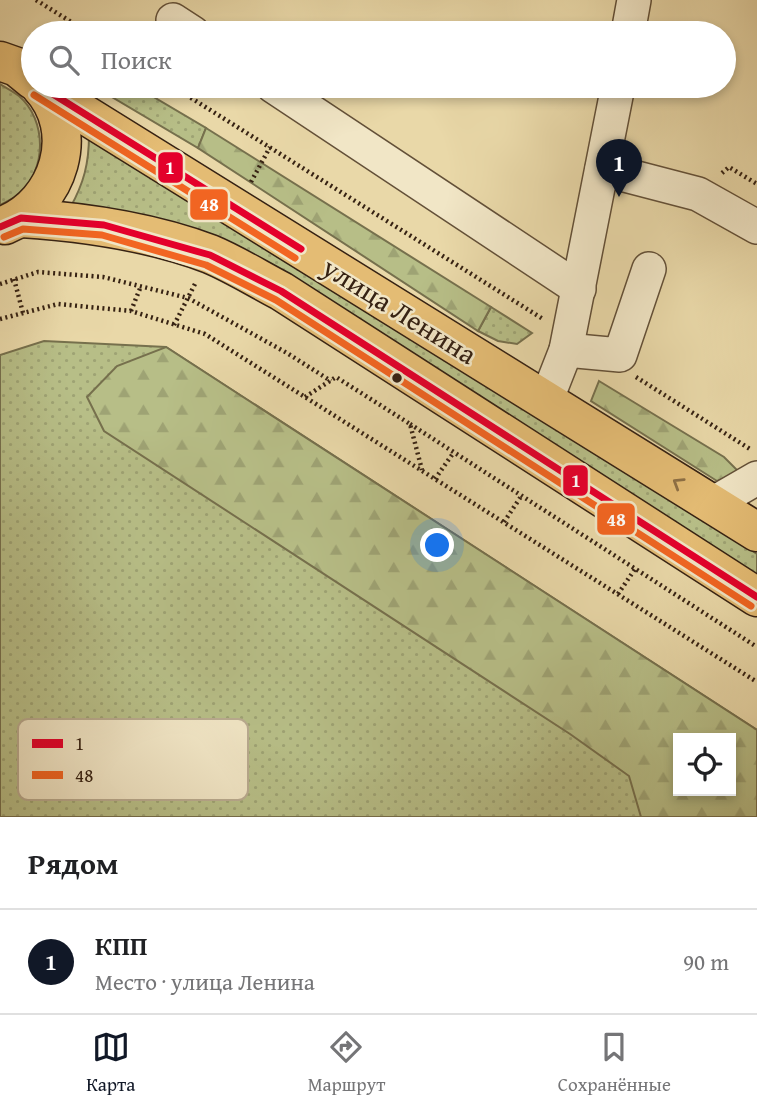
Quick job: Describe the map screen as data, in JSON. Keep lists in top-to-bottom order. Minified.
{"streets":{"main road":["улица Ленина"]},"lines":["transit line 1","transit line 48"],"legend":["1","48"],"page":{"search":"Поиск","pins":"1","heading":"Рядом","list":[{"mark":"1","name":"КПП","note":"Место · улица Ленина","value":"90 m"}],"nav":["Карта","Маршрут","Сохранённые"]}}
